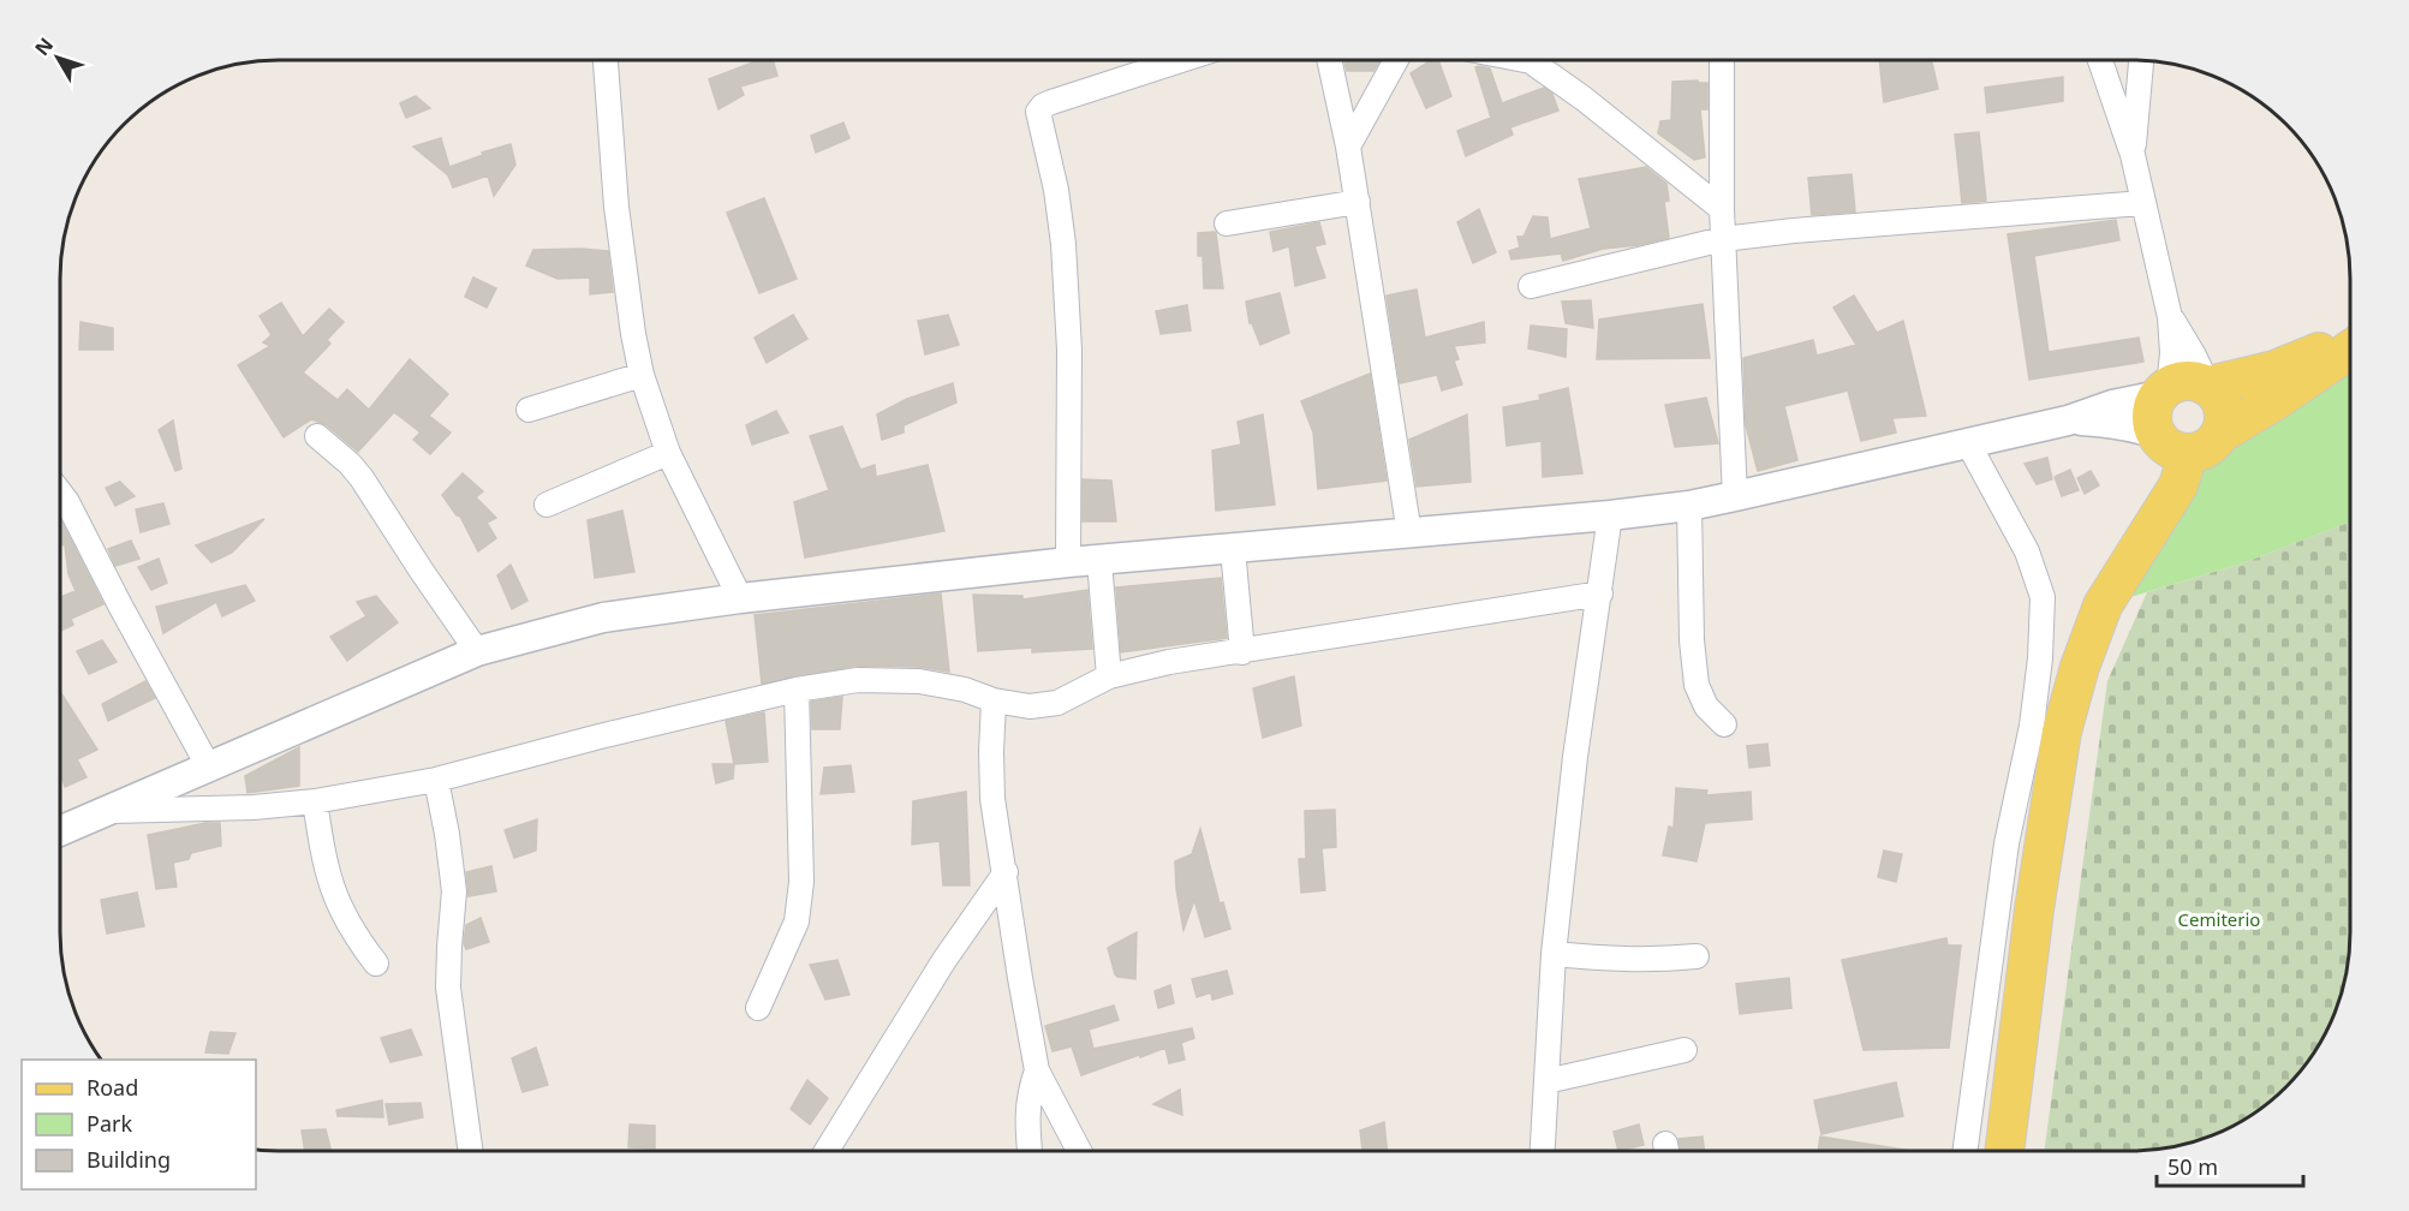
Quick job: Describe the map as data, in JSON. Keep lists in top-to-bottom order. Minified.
{"parks":["Cemiterio"],"legend":["Road","Park","Building"],"scale_bar":"50 m","north":"top left"}
